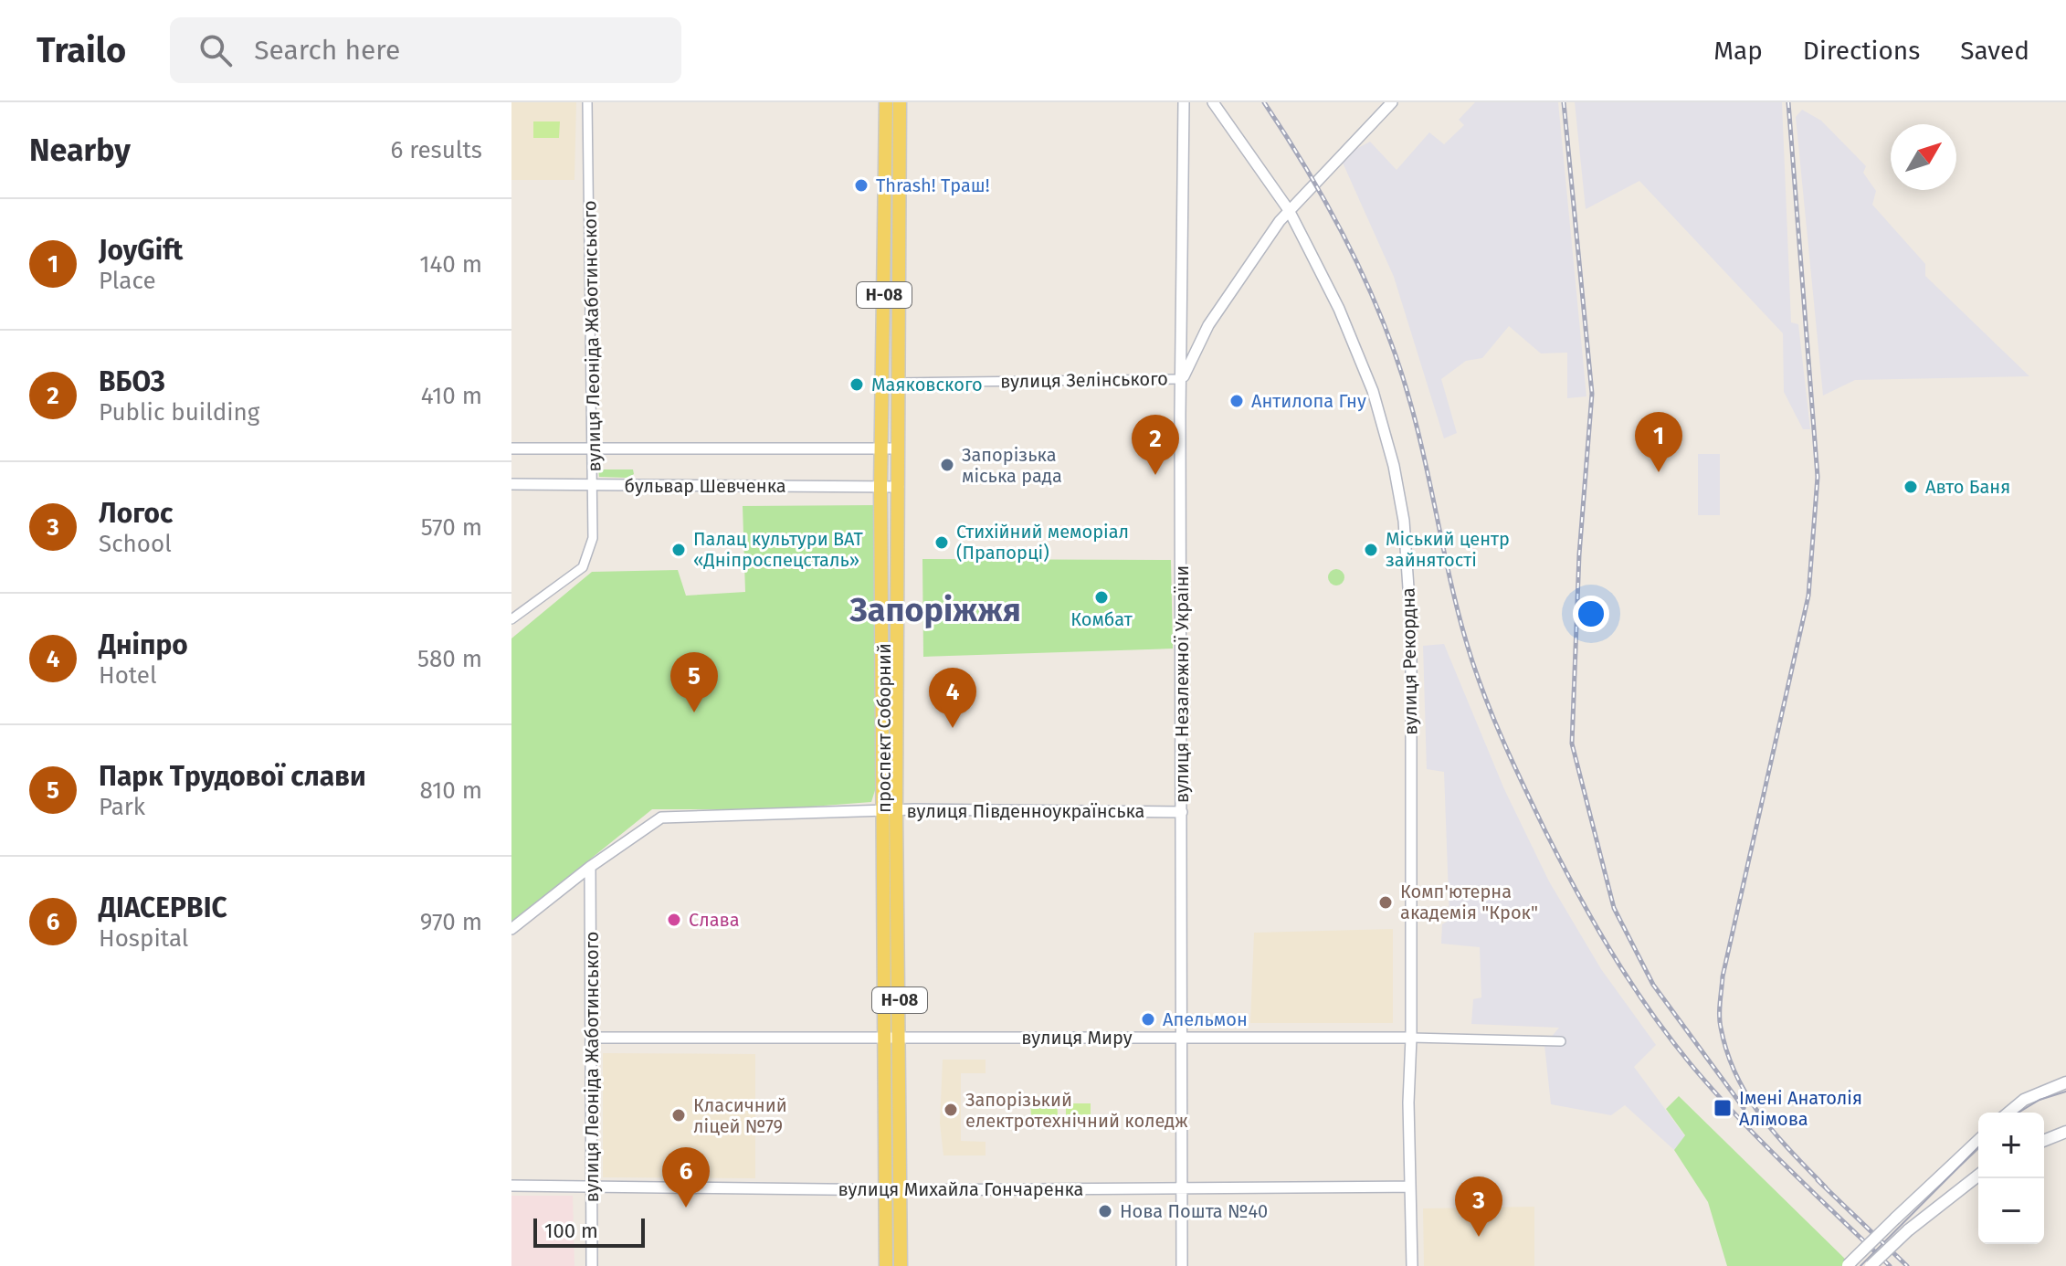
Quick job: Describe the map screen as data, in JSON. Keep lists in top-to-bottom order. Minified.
{"streets":{"main road":["Н-08","проспект Соборний"],"street":["вулиця Леоніда Жаботинського","вулиця Зелінського","бульвар Шевченка","вулиця Рекордна","вулиця Незалежної України","вулиця Південноукраїнська","вулиця Миру","вулиця Михайла Гончаренка"]},"crossings":[["вулиця Леоніда Жаботинського","бульвар Шевченка"],["вулиця Леоніда Жаботинського","вулиця Південноукраїнська"],["вулиця Леоніда Жаботинського","вулиця Миру"],["вулиця Леоніда Жаботинського","вулиця Михайла Гончаренка"],["вулиця Зелінського","вулиця Незалежної України"],["вулиця Зелінського","проспект Соборний"],["бульвар Шевченка","проспект Соборний"],["вулиця Рекордна","вулиця Миру"],["вулиця Рекордна","вулиця Михайла Гончаренка"],["вулиця Незалежної України","вулиця Південноукраїнська"],["вулиця Незалежної України","вулиця Миру"],["вулиця Незалежної України","вулиця Михайла Гончаренка"],["проспект Соборний","вулиця Південноукраїнська"],["проспект Соборний","вулиця Миру"],["проспект Соборний","вулиця Михайла Гончаренка"]],"districts":["Запоріжжя"],"places":{"other":["Thrash! Траш!","Маяковского","Антилопа Гну","Запорізька міська рада","Авто Баня","Стихійний меморіал (Прапорці)","Палац культури ВАТ «Дніпроспецсталь»","Міський центр зайнятості","Комбат","Комп'ютерна академія \"Крок\"","Слава","Апельмон","Запорізький електротехнічний коледж","Класичний ліцей №79","Нова Пошта №40"],"transit":["Імені Анатолія Алімова"]},"scale_bar":"100 m","north":"top right","page":{"header":"Trailo","search":"Search here","nav":["Map","Directions","Saved"],"heading":["Nearby","6 results"],"list":[{"mark":"1","name":"JoyGift","note":"Place","value":"140 m"},{"mark":"2","name":"ВБОЗ","note":"Public building","value":"410 m"},{"mark":"3","name":"Логос","note":"School","value":"570 m"},{"mark":"4","name":"Дніпро","note":"Hotel","value":"580 m"},{"mark":"5","name":"Парк Трудової слави","note":"Park","value":"810 m"},{"mark":"6","name":"ДІАСЕРВІС","note":"Hospital","value":"970 m"}],"pins":["1","2","5","4","6","3"],"map_buttons":["+","−"],"scale":"100 m"}}
